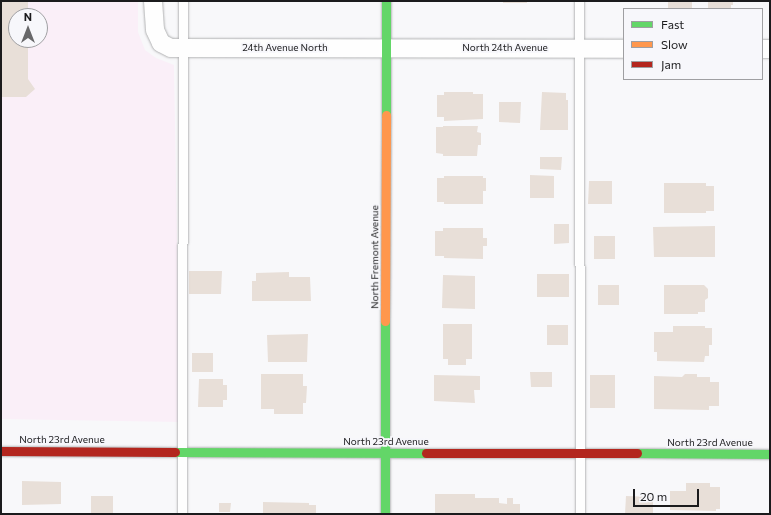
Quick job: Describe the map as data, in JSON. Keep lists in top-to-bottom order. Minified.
{"streets":{"street":["24th Avenue North","North 24th Avenue","North Fremont Avenue","North 23rd Avenue"]},"crossings":[["24th Avenue North","North 24th Avenue"],["24th Avenue North","North Fremont Avenue"],["North 24th Avenue","North Fremont Avenue"],["North Fremont Avenue","North 23rd Avenue"]],"legend":["Fast","Slow","Jam"],"scale_bar":"20 m","north":"top"}
